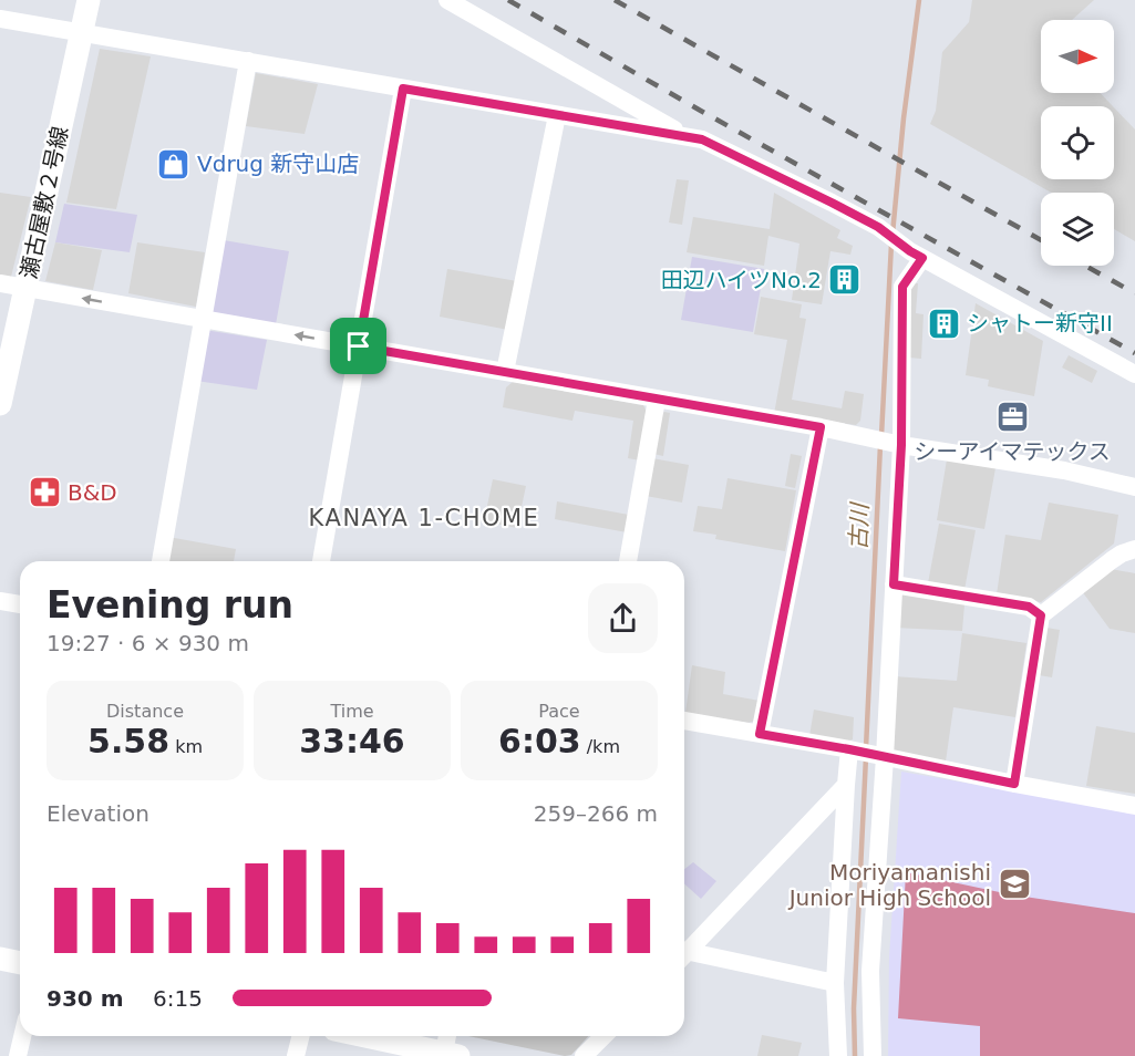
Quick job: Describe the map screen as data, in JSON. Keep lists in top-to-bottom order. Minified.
{"streets":{"street":["瀬古屋敷２号線"]},"districts":["KANAYA 1-CHOME"],"water":["古川"],"places":{"shop":["Vdrug 新守山店"],"building":["田辺ハイツNo.2","シャトー新守II"],"office":["シーアイマテックス"],"pharmacy":["B&D"],"school or university":["Moriyamanishi Junior High School"]},"north":"right","page":{"heading":["Evening run","19:27 · 6 × 930 m"],"stats":[["Distance","5.58 km"],["Time","33:46"],["Pace","6:03 /km"]],"chart":["Elevation","259–266 m"],"list":[{"name":"930 m","note":"6:15"}]}}
